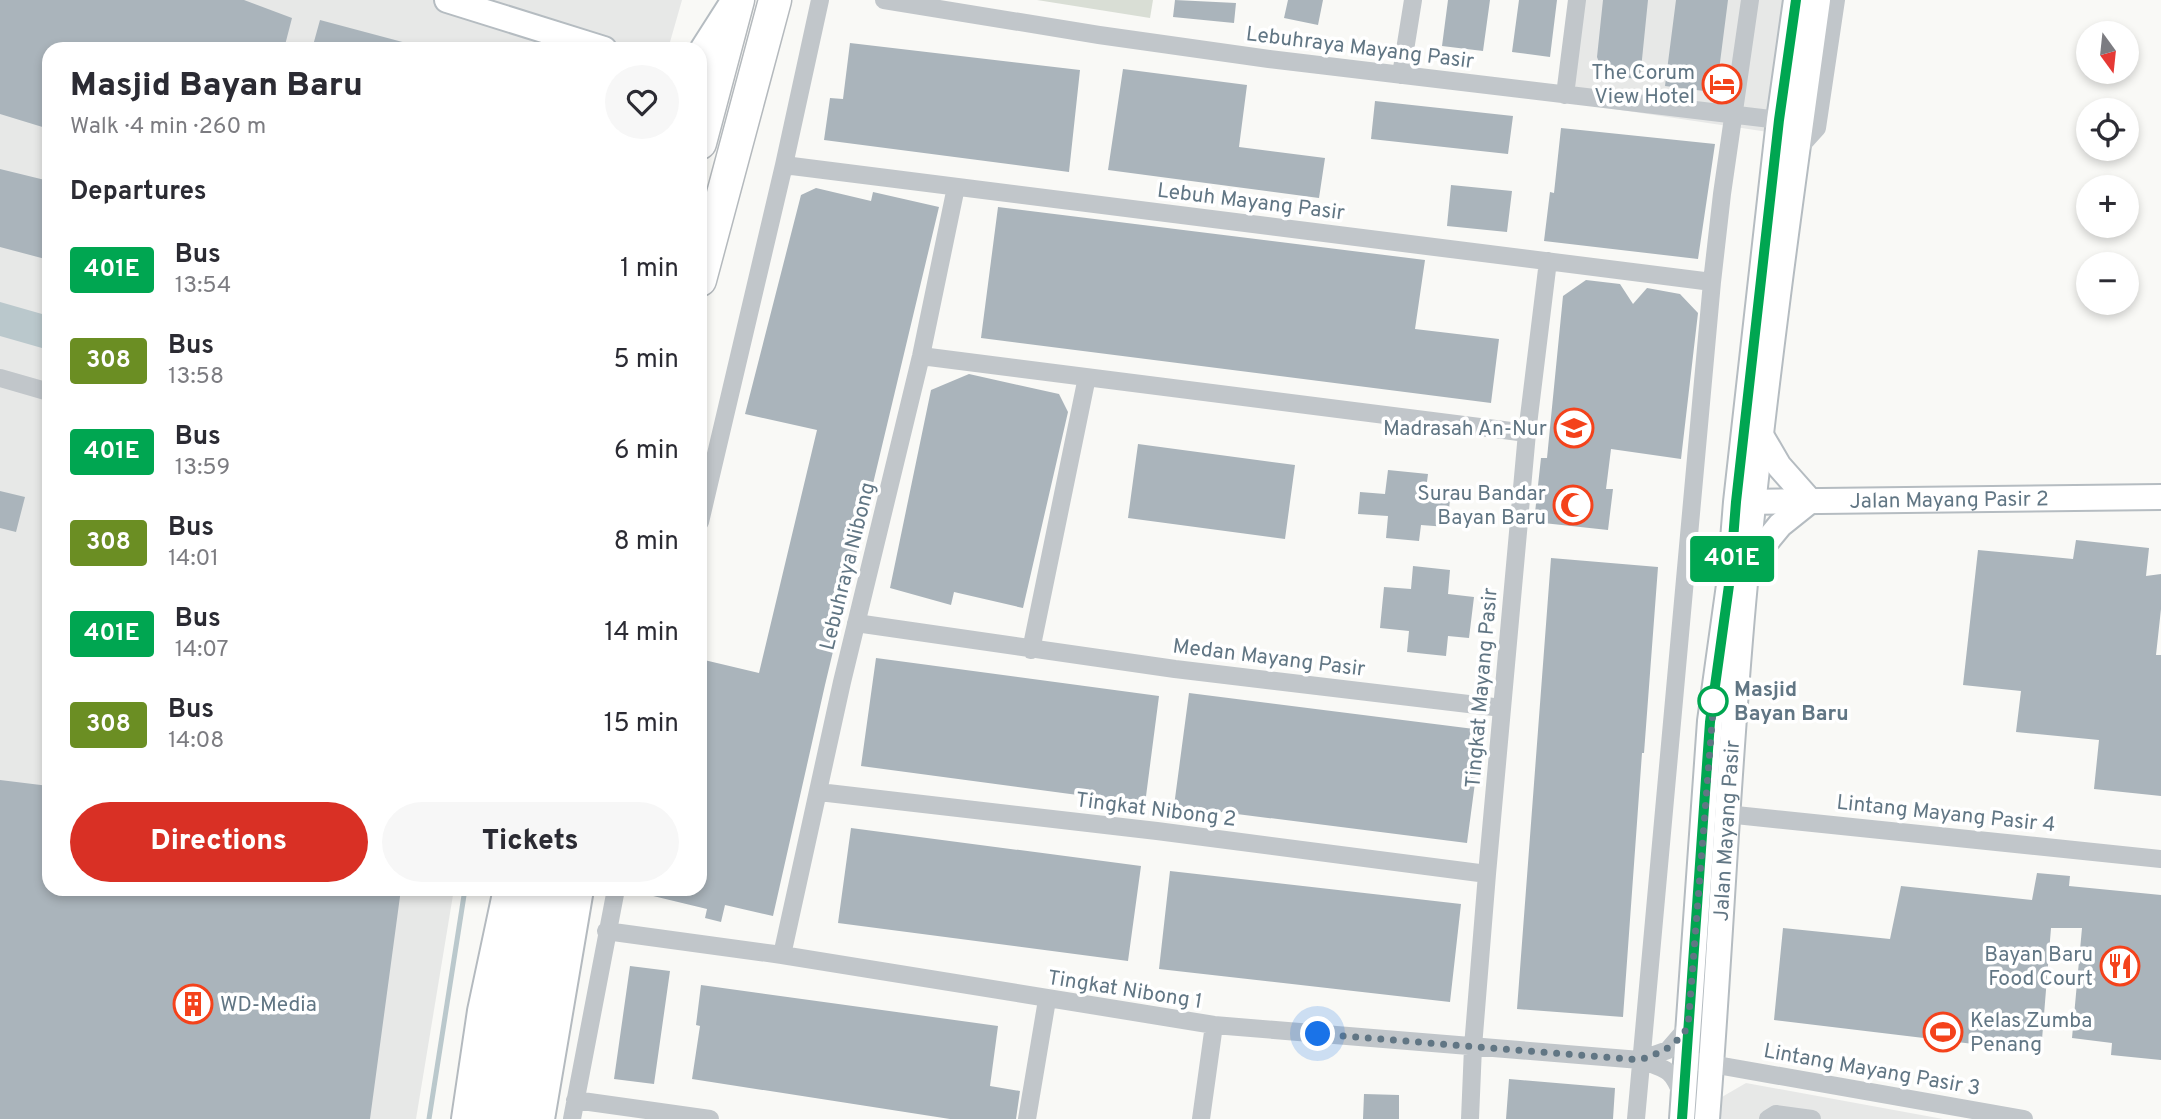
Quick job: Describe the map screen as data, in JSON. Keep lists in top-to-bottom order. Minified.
{"streets":{"street":["Lebuhraya Mayang Pasir","Lebuh Mayang Pasir","Jalan Mayang Pasir 2","Lebuhraya Nibong","Medan Mayang Pasir","Tingkat Mayang Pasir","Tingkat Nibong 2","Lintang Mayang Pasir 4","Jalan Mayang Pasir","Tingkat Nibong 1","Lintang Mayang Pasir 3"]},"crossings":[["Lebuhraya Mayang Pasir","Jalan Mayang Pasir"],["Lebuh Mayang Pasir","Lebuhraya Nibong"],["Lebuh Mayang Pasir","Tingkat Mayang Pasir"],["Jalan Mayang Pasir 2","Jalan Mayang Pasir"],["Lebuhraya Nibong","Medan Mayang Pasir"],["Lebuhraya Nibong","Tingkat Nibong 2"],["Lebuhraya Nibong","Tingkat Nibong 1"],["Medan Mayang Pasir","Tingkat Mayang Pasir"],["Tingkat Mayang Pasir","Tingkat Nibong 2"],["Tingkat Mayang Pasir","Tingkat Nibong 1"],["Lintang Mayang Pasir 4","Jalan Mayang Pasir"],["Jalan Mayang Pasir","Lintang Mayang Pasir 3"]],"places":{"hotel":["The Corum View Hotel"],"school or university":["Madrasah An-Nur"],"mosque":["Surau Bandar Bayan Baru"],"other":["Masjid Bayan Baru"],"restaurant":["Bayan Baru Food Court"],"building":["WD-Media"],"sports":["Kelas Zumba Penang"]},"lines":["bus line 401E"],"north":"bottom","page":{"on_map":"401E","map_buttons":["+","−"],"heading":[["Masjid Bayan Baru","Walk · 4 min · 260 m"],"Departures"],"list":[{"mark":"401E","name":"Bus","note":"13:54","value":"1 min"},{"mark":"308","name":"Bus","note":"13:58","value":"5 min"},{"mark":"401E","name":"Bus","note":"13:59","value":"6 min"},{"mark":"308","name":"Bus","note":"14:01","value":"8 min"},{"mark":"401E","name":"Bus","note":"14:07","value":"14 min"},{"mark":"308","name":"Bus","note":"14:08","value":"15 min"}],"buttons":["Directions","Tickets"]}}
